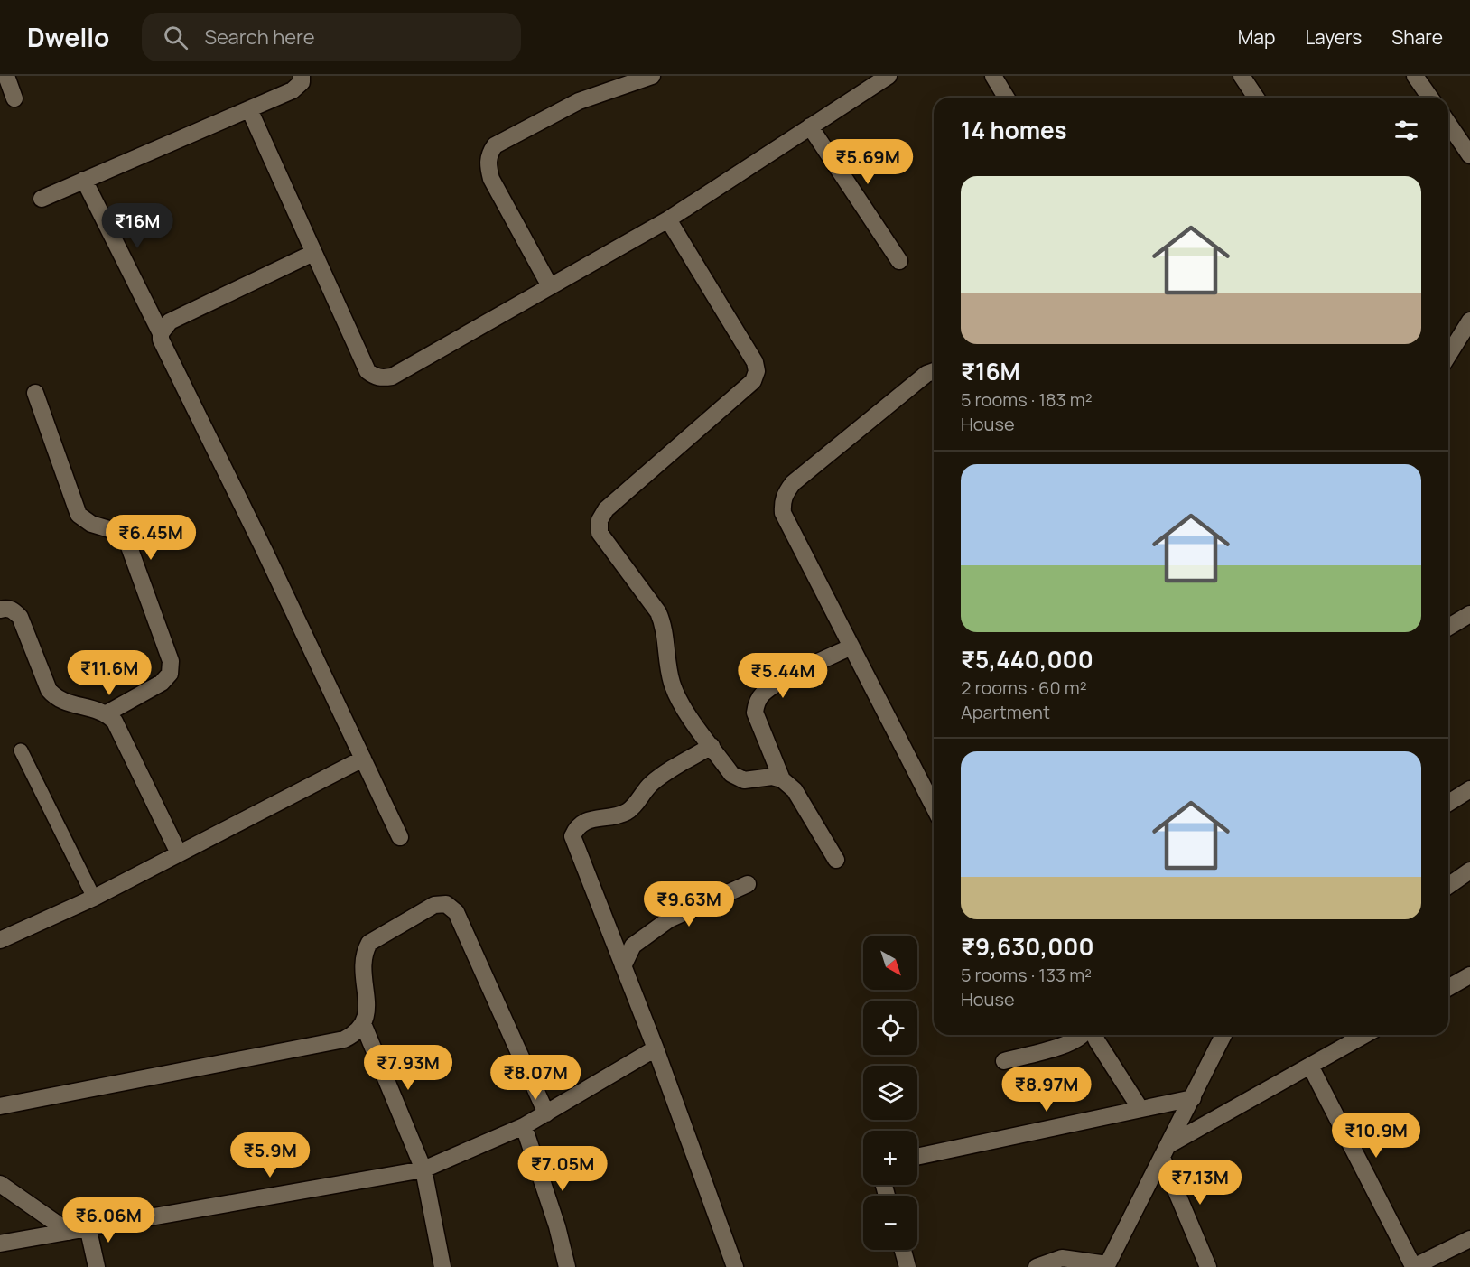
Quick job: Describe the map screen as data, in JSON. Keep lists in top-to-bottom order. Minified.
{"north":"bottom right","page":{"header":"Dwello","search":"Search here","nav":["Map","Layers","Share"],"heading":"14 homes","price":["₹5.69M","₹16M","₹6.45M","₹11.6M","₹5.44M","₹9.63M","₹7.93M","₹8.07M","₹8.97M","₹10.9M","₹5.9M","₹7.05M","₹7.13M","₹6.06M"],"list":[{"name":"₹16M","note":"5 rooms · 183 m² · House"},{"name":"₹5,440,000","note":"2 rooms · 60 m² · Apartment"},{"name":"₹9,630,000","note":"5 rooms · 133 m² · House"}],"map_buttons":["+","−"]}}
